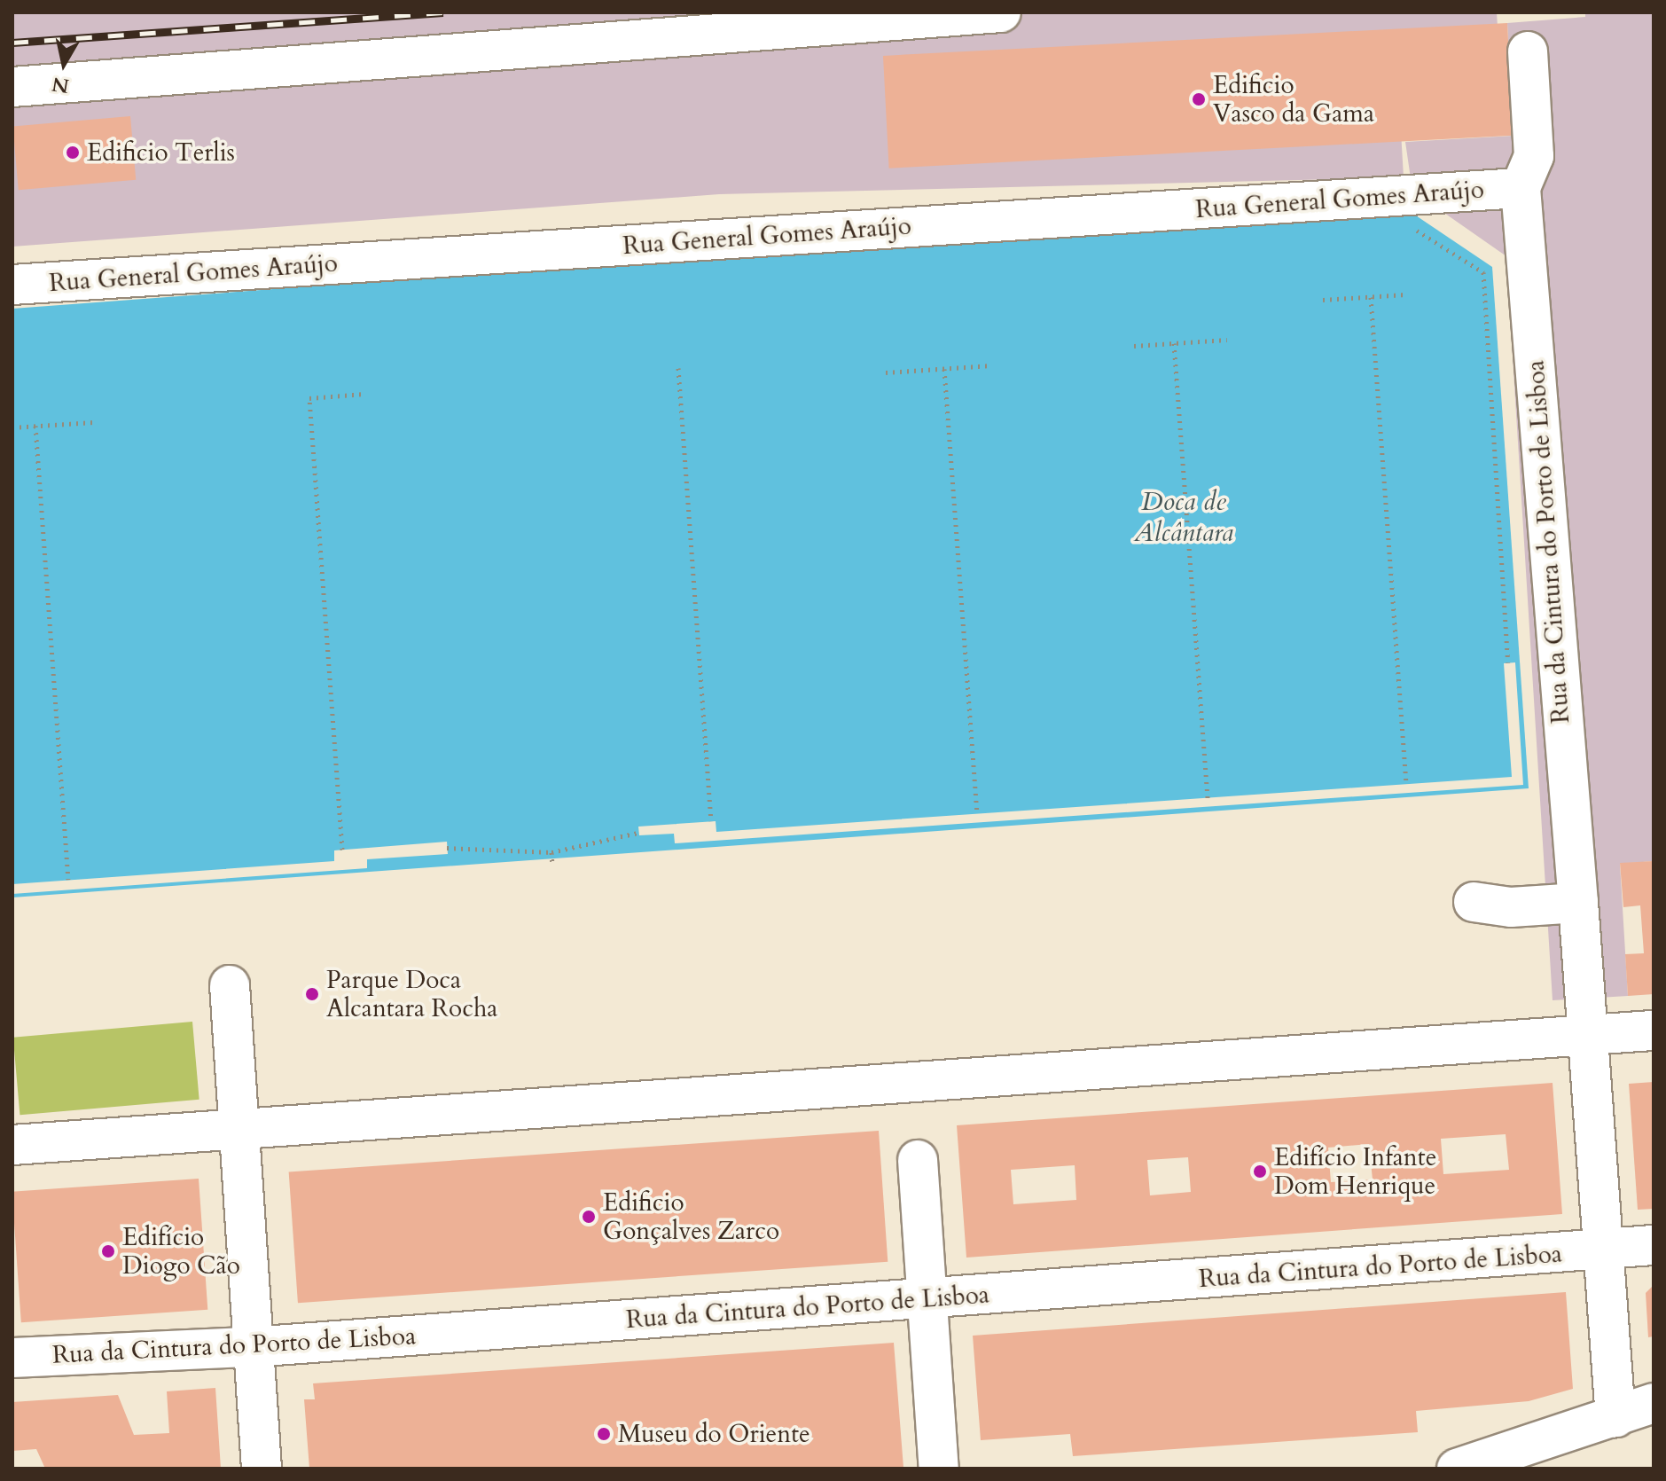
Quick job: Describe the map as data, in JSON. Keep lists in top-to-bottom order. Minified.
{"streets":{"street":["Rua General Gomes Araújo","Rua da Cintura do Porto de Lisboa"]},"crossings":[["Rua General Gomes Araújo","Rua da Cintura do Porto de Lisboa"]],"water":["Doca de Alcântara"],"places":["Edificio Vasco da Gama","Edificio Terlis","Parque Doca Alcantara Rocha","Edifício Infante Dom Henrique","Edificio Gonçalves Zarco","Edifício Diogo Cão","Museu do Oriente"],"north":"bottom"}
